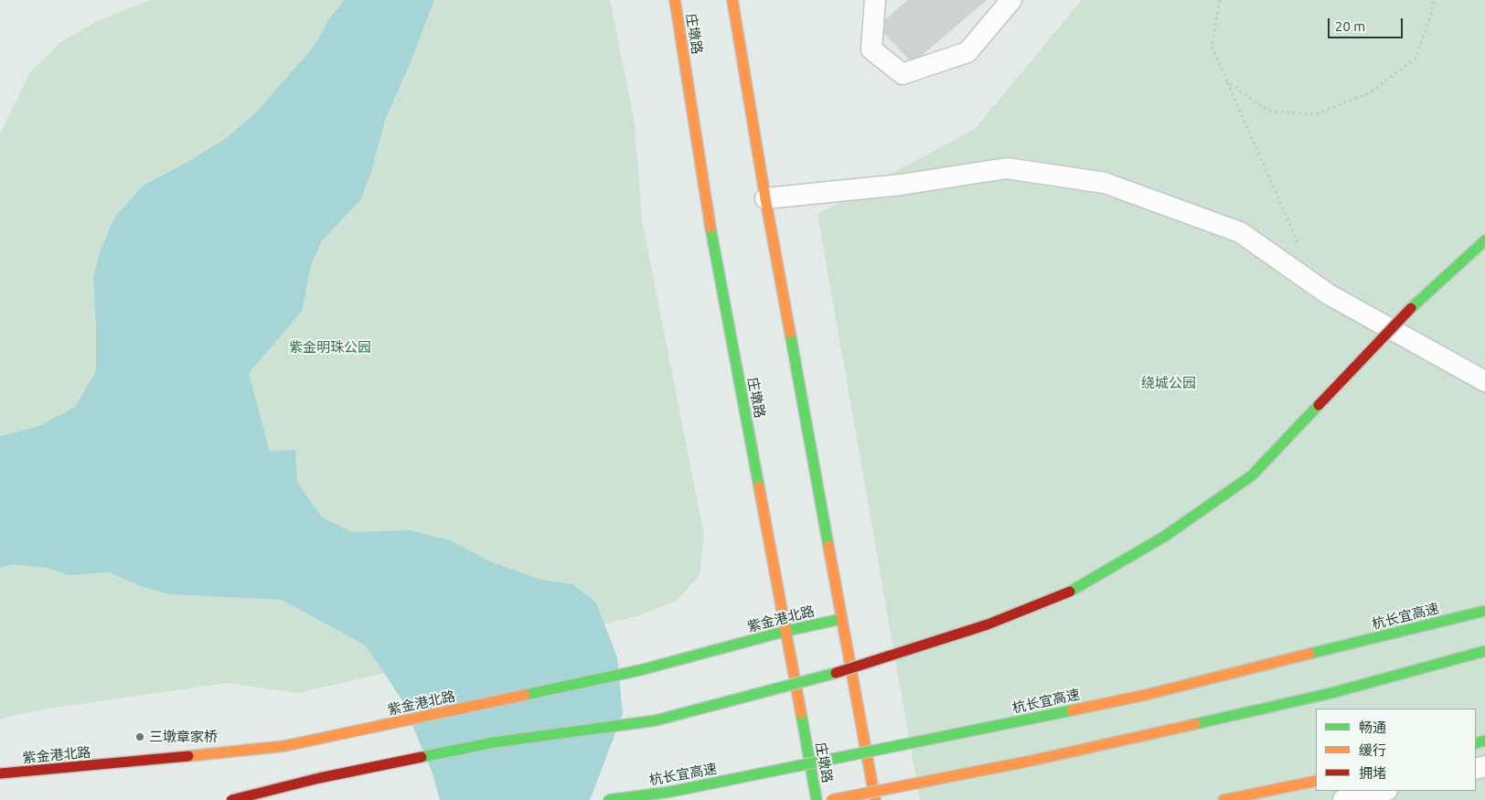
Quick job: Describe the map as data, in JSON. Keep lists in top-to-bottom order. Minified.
{"streets":{"main road":["庄墩路","杭长宜高速","紫金港北路"]},"crossings":[["庄墩路","紫金港北路"]],"parks":["紫金明珠公园","绕城公园"],"places":["三墩章家桥"],"legend":["畅通","缓行","拥堵"],"scale_bar":"20 m"}
